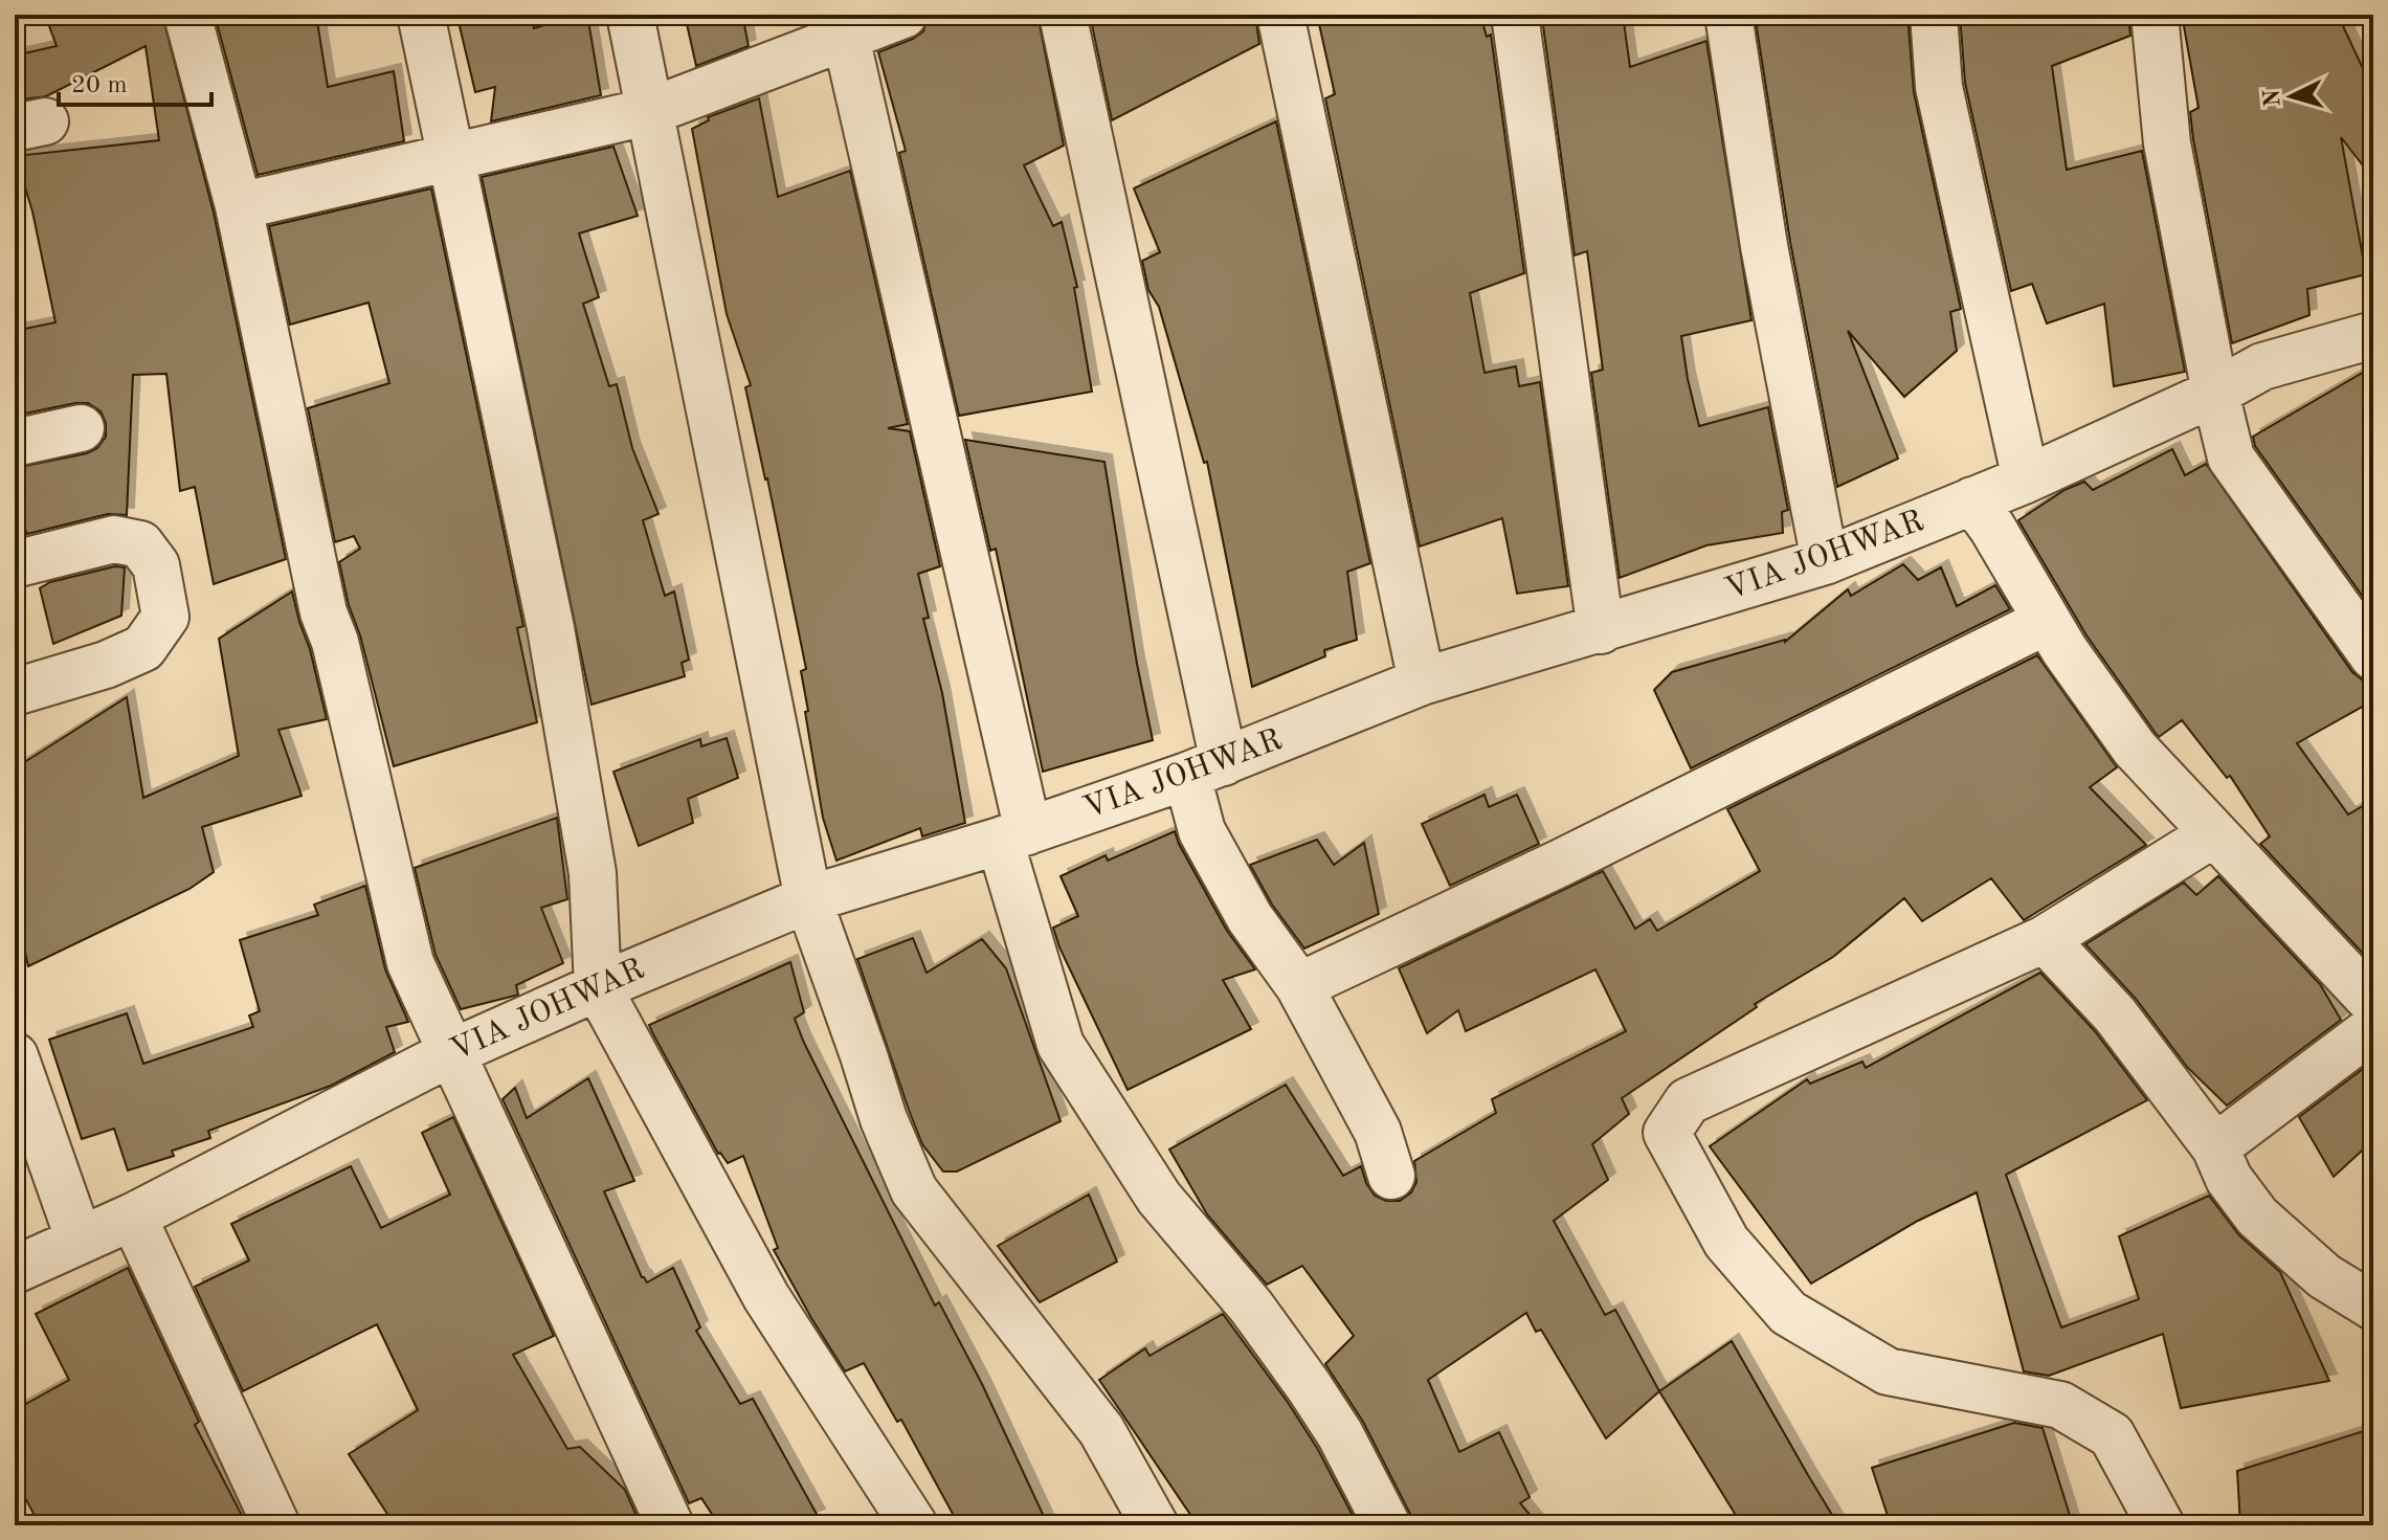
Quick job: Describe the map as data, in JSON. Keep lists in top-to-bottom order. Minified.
{"streets":{"street":["VIA JOHWAR"]},"scale_bar":"20 m","north":"left"}
